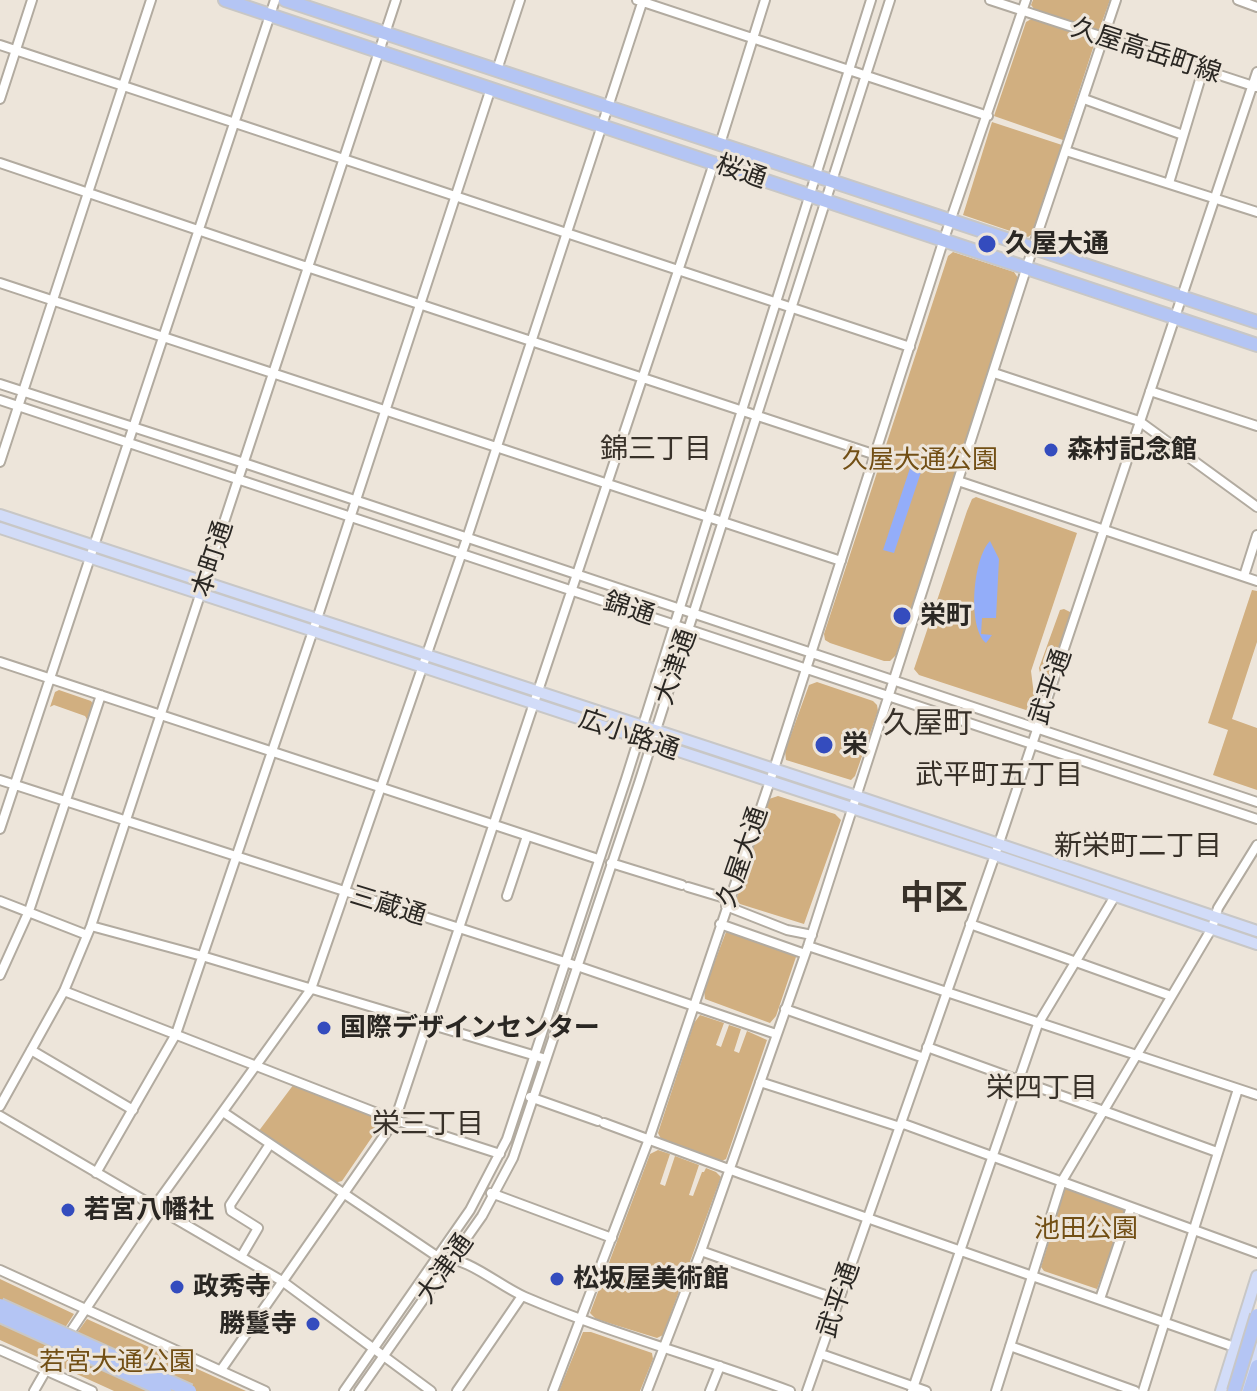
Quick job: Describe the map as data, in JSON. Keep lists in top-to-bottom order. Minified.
{"streets":{"highway":["桜通"],"main road":["広小路通"],"street":["久屋高岳町線","本町通","錦通","大津通","武平通","久屋大通","三蔵通"]},"crossings":[["久屋高岳町線","武平通"],["久屋高岳町線","久屋大通"],["桜通","本町通"],["桜通","大津通"],["桜通","武平通"],["桜通","久屋大通"],["本町通","錦通"],["本町通","広小路通"],["本町通","三蔵通"],["錦通","大津通"],["錦通","武平通"],["錦通","久屋大通"],["大津通","広小路通"],["大津通","三蔵通"],["武平通","広小路通"],["広小路通","久屋大通"],["久屋大通","三蔵通"]],"districts":["錦三丁目","久屋町","武平町五丁目","新栄町二丁目","中区","栄四丁目","栄三丁目"],"parks":["久屋大通公園","池田公園","若宮大通公園"],"places":["久屋大通","森村記念館","栄町","栄","国際デザインセンター","若宮八幡社","松坂屋美術館","政秀寺","勝鬘寺"]}
